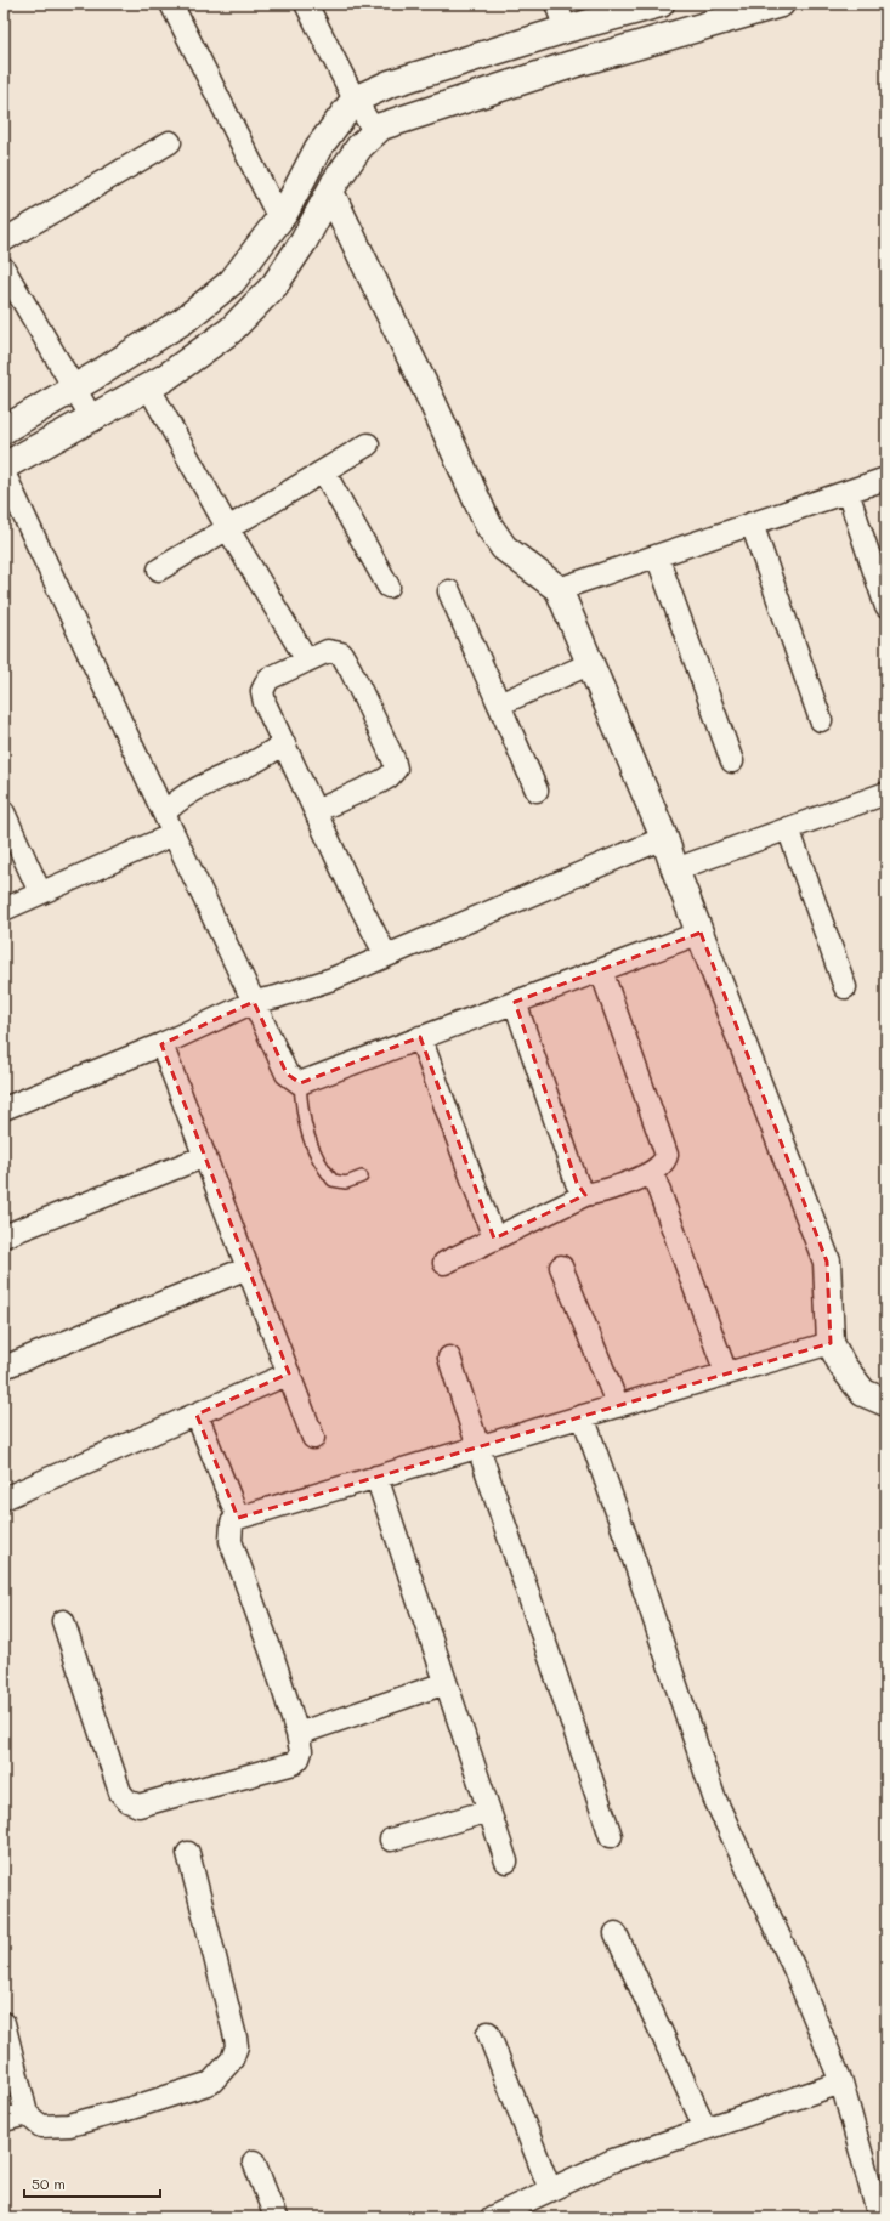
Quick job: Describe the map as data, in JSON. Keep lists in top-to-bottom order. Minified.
{"scale_bar":"50 m"}
